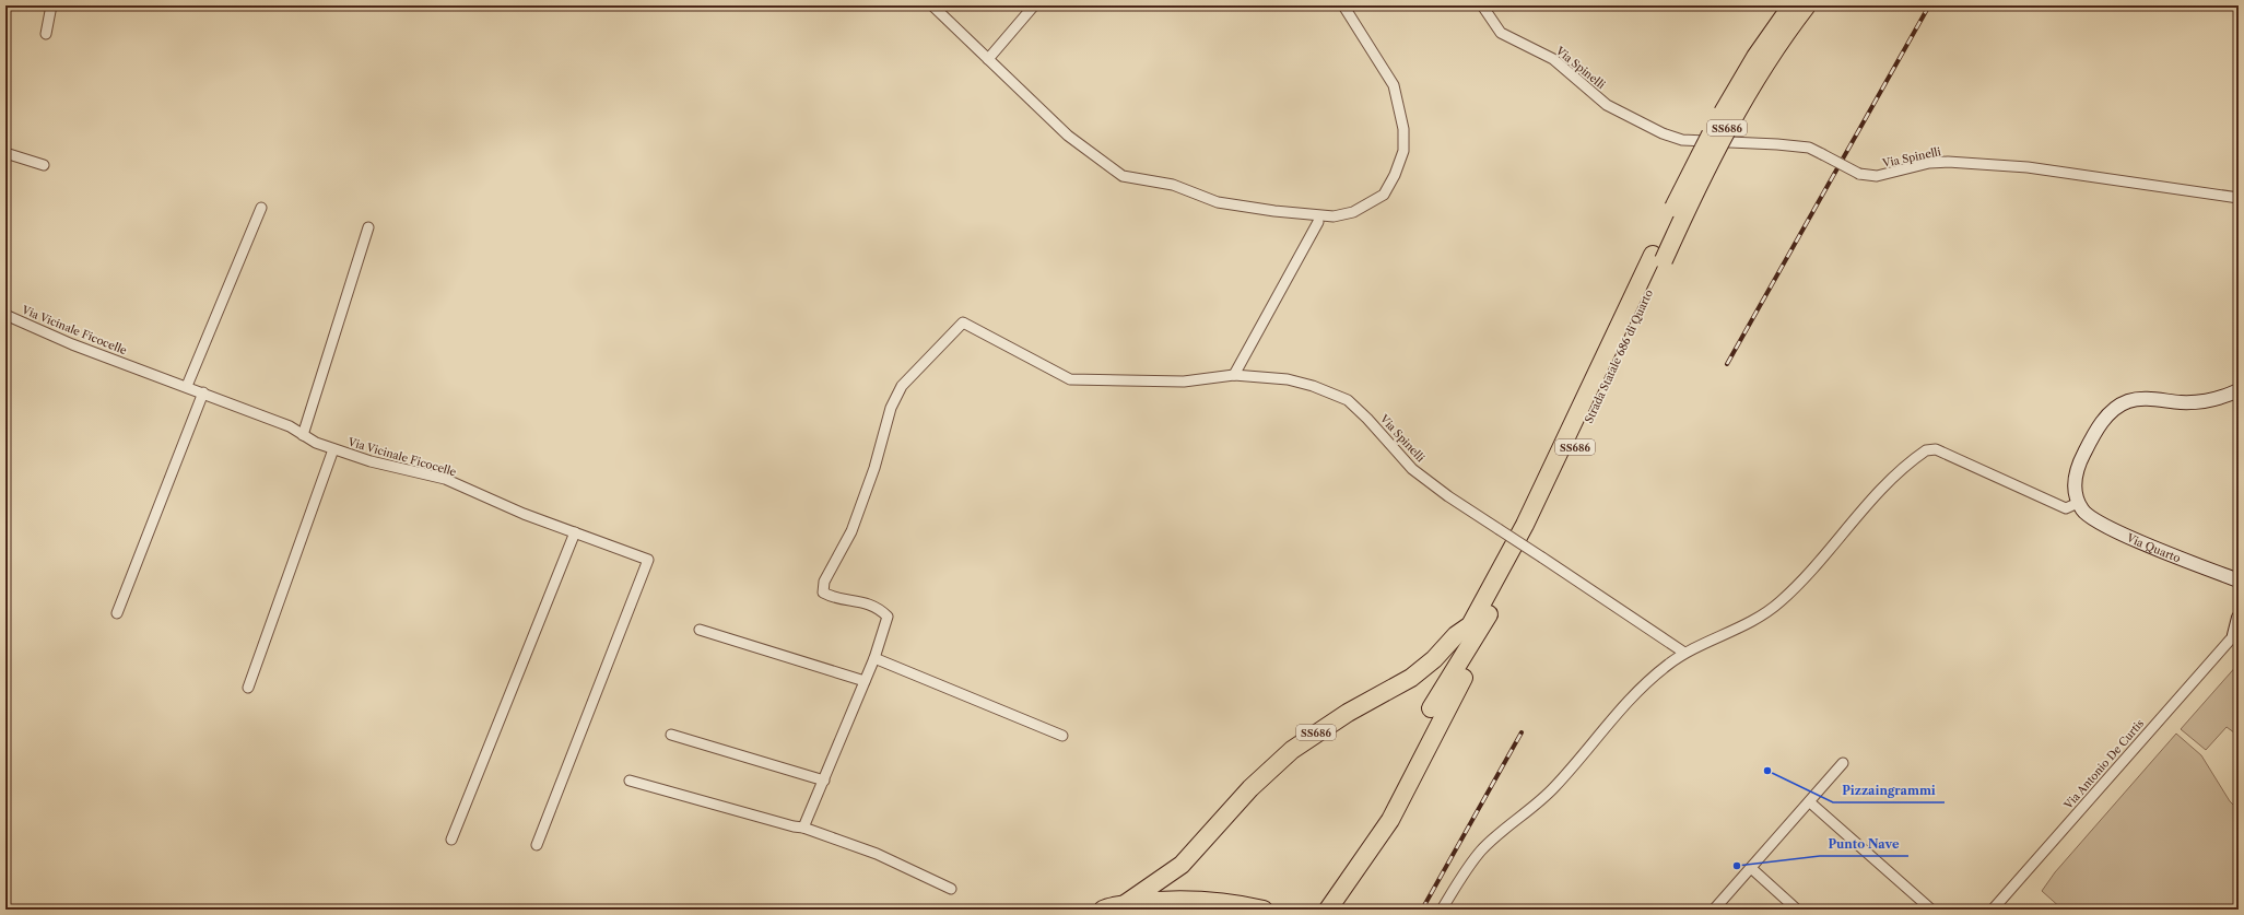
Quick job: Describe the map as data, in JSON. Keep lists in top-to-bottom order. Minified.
{"streets":{"highway":["SS686","Strada Statale 686 di Quarto"],"street":["Via Spinelli","Via Vicinale Ficocelle","Via Quarto","Via Antonio De Curtis"]},"crossings":[["SS686","Strada Statale 686 di Quarto"]],"places":["Pizzaingrammi","Punto Nave"]}
